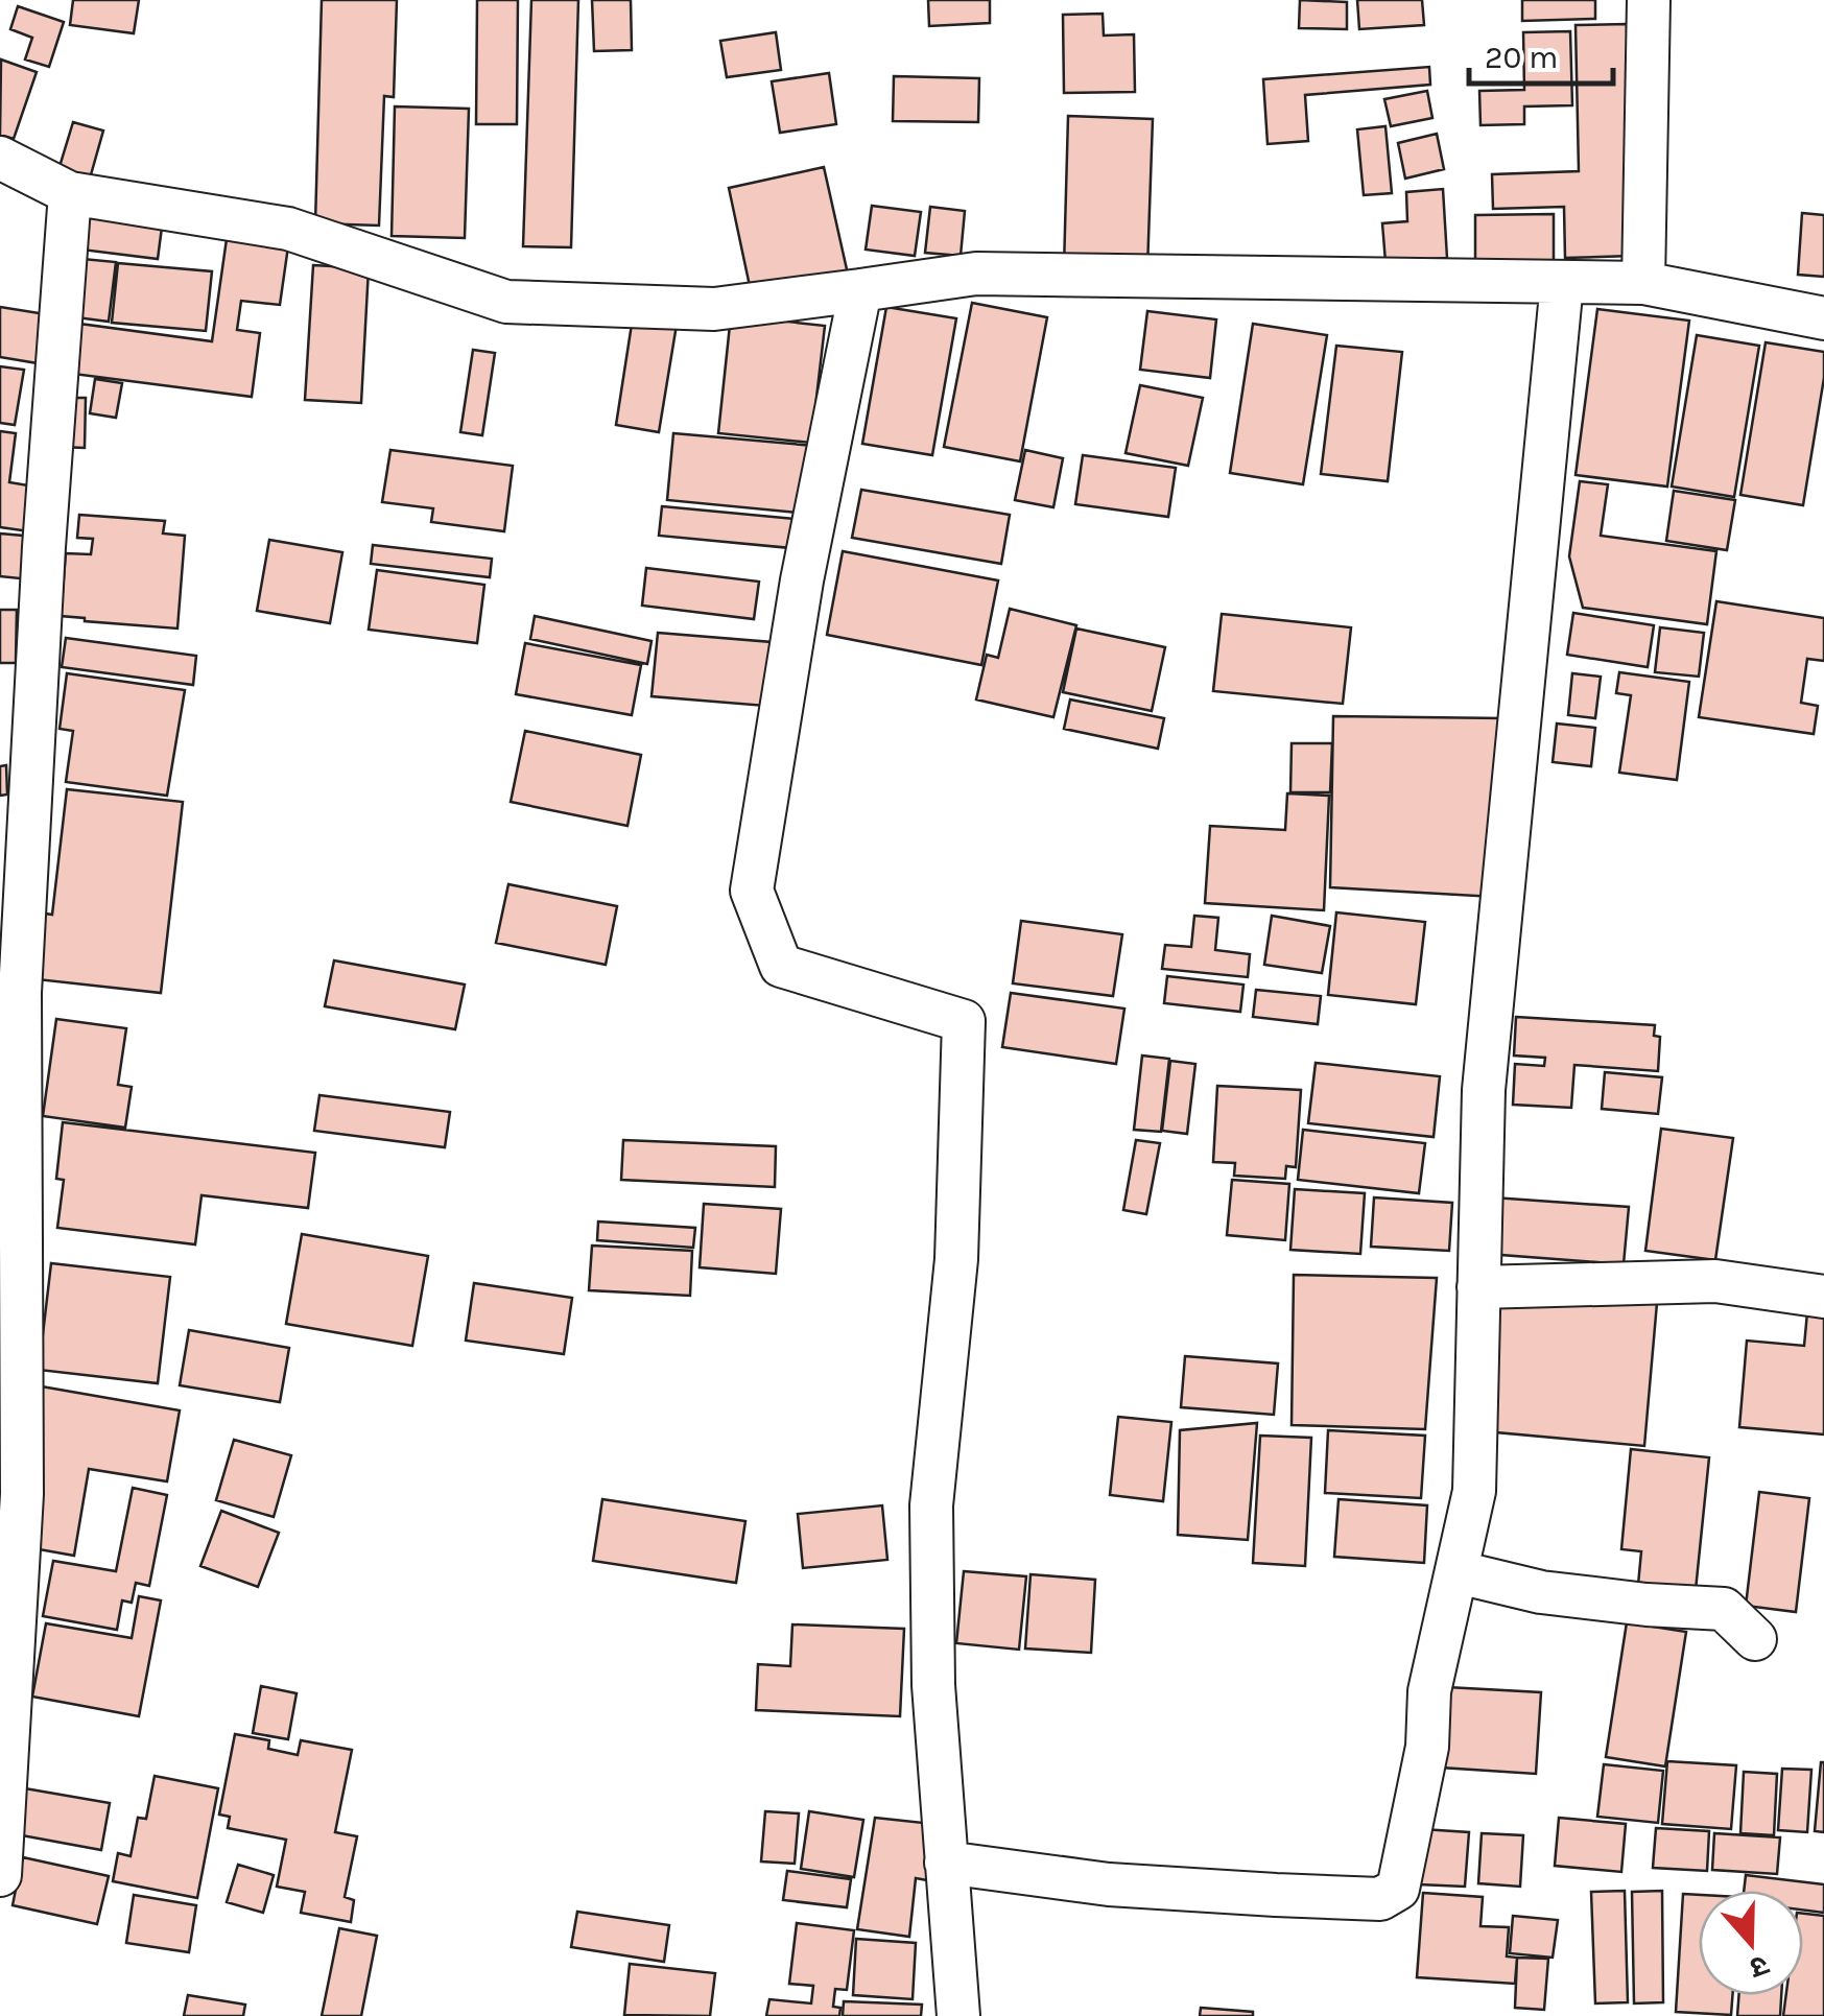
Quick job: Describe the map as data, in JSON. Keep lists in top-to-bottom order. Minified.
{"scale_bar":"20 m","north":"bottom"}
